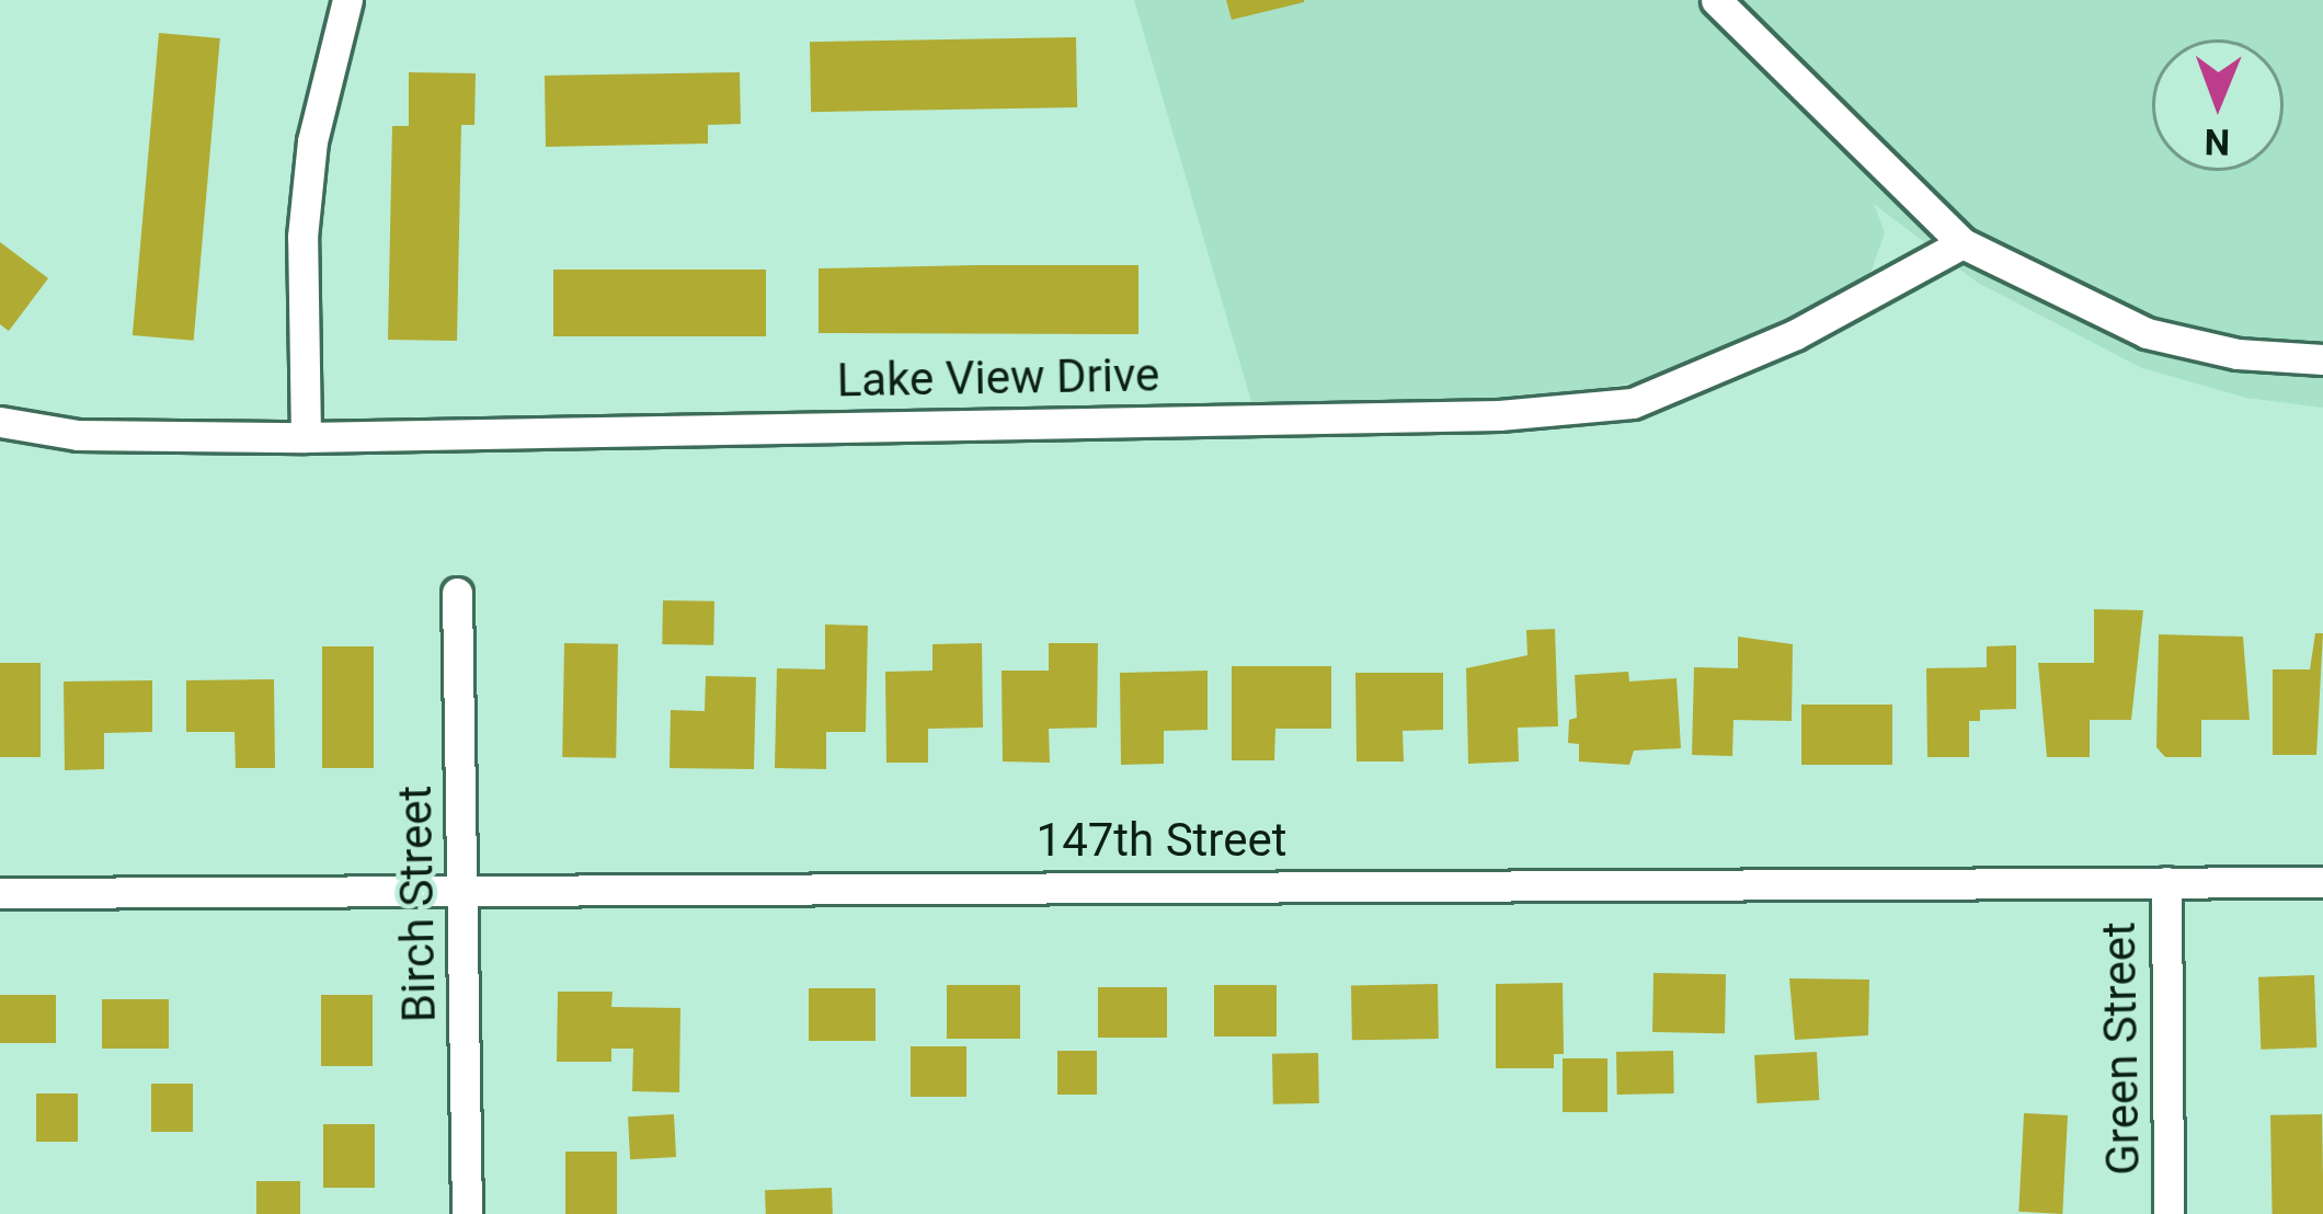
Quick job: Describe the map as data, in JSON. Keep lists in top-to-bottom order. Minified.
{"streets":{"street":["Lake View Drive","147th Street","Birch Street","Green Street"]},"crossings":[["147th Street","Birch Street"],["147th Street","Green Street"]],"north":"bottom"}
